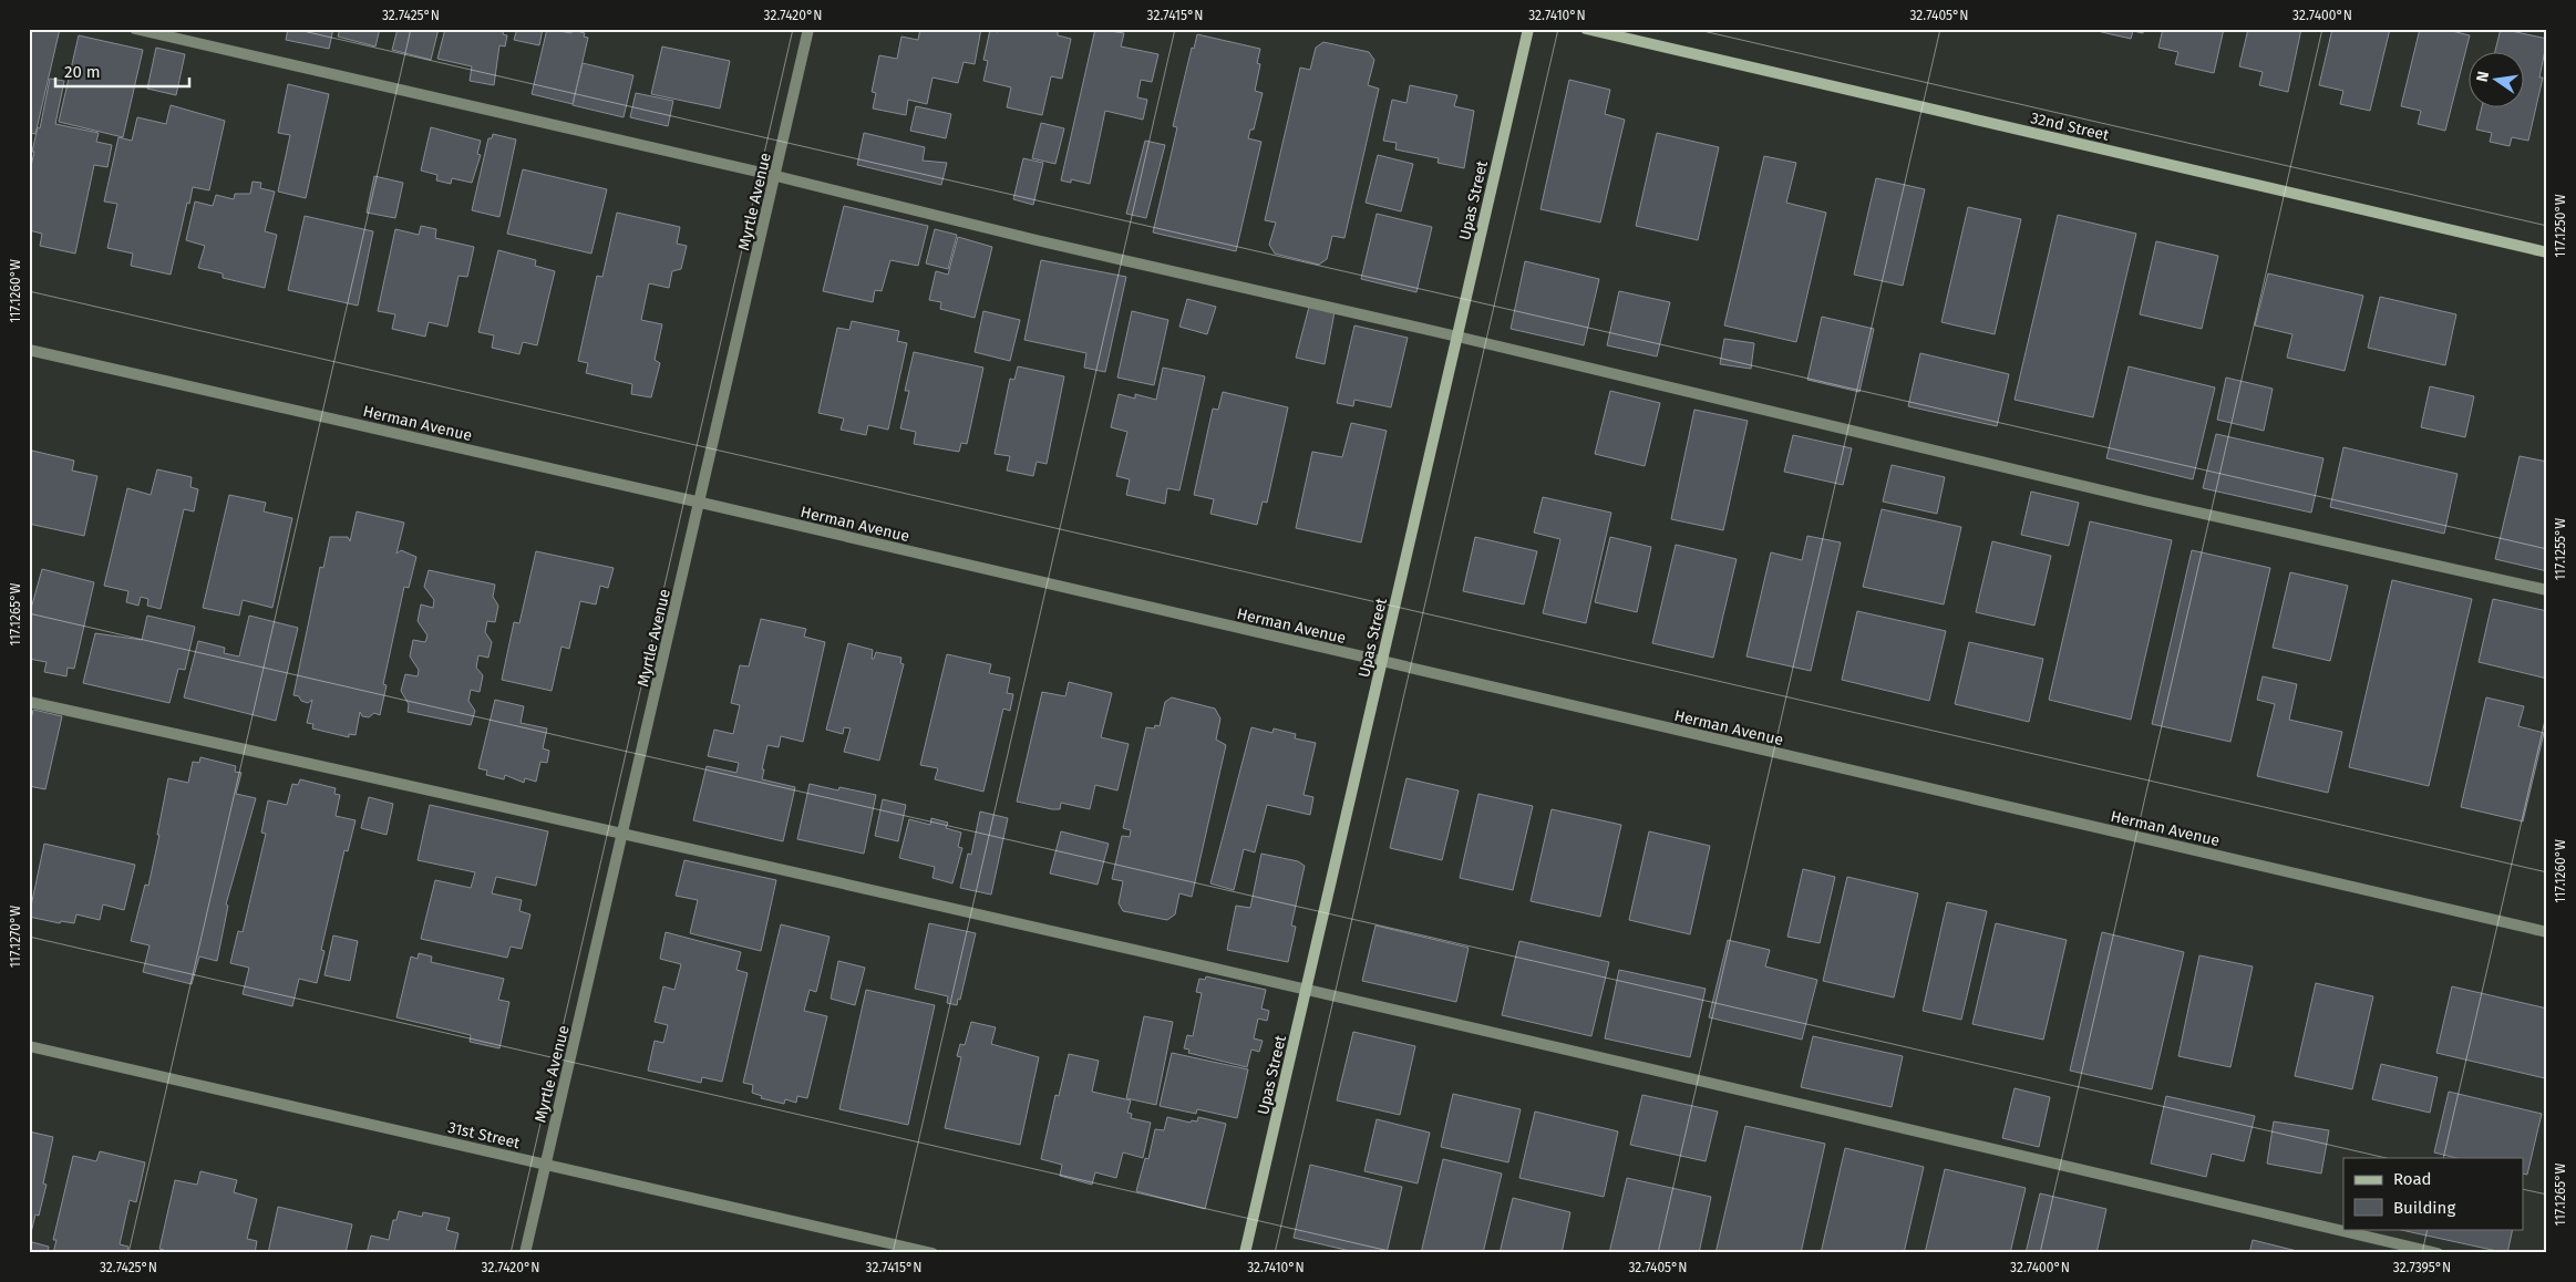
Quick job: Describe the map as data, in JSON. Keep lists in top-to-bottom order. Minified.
{"streets":{"street":["32nd Street","Upas Street","Myrtle Avenue","Herman Avenue","31st Street"]},"crossings":[["Upas Street","Herman Avenue"],["Myrtle Avenue","Herman Avenue"],["Myrtle Avenue","31st Street"]],"legend":["Road","Building"],"scale_bar":"20 m","north":"left","coordinates":["32.7425°N","32.7420°N","32.7415°N","32.7410°N","32.7405°N","32.7400°N","117.1250°W","117.1260°W","117.1255°W","117.1265°W","117.1270°W","32.7395°N"]}
